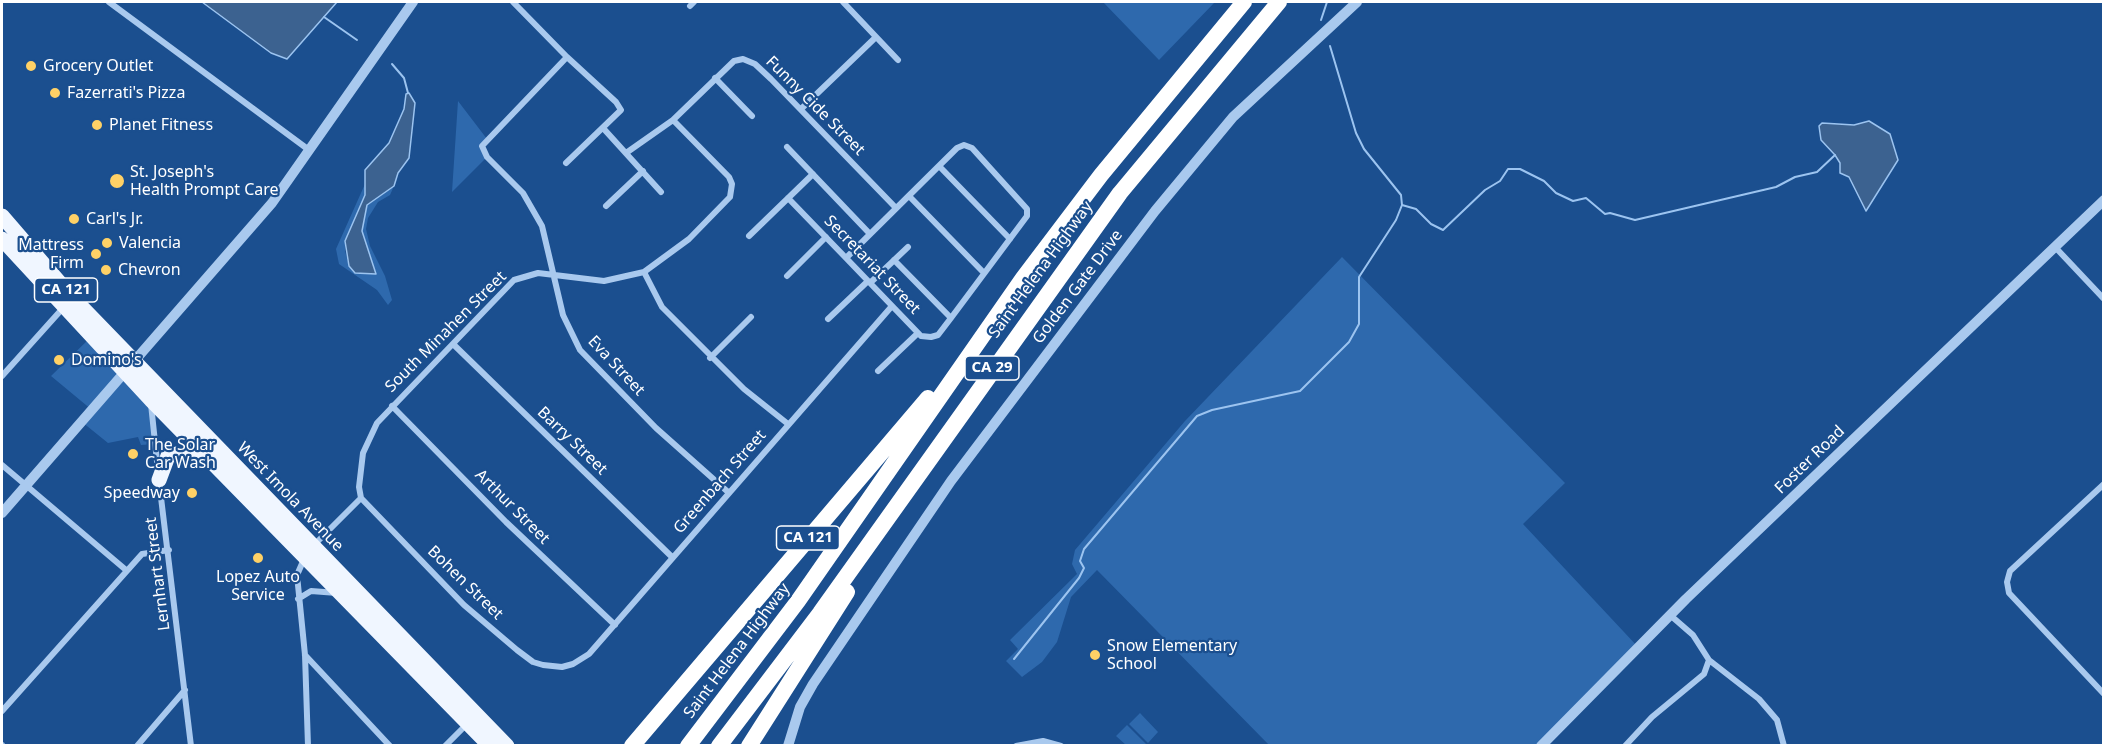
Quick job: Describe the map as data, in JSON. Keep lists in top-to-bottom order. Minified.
{"streets":{"highway":["Saint Helena Highway","CA 121","CA 29"],"main road":["West Imola Avenue"],"street":["Funny Cide Street","Secretariat Street","Golden Gate Drive","South Minahen Street","Eva Street","Barry Street","Foster Road","Greenbach Street","Arthur Street","Lernhart Street","Bohen Street"]},"crossings":[["Funny Cide Street","South Minahen Street"],["Secretariat Street","Greenbach Street"],["Saint Helena Highway","CA 121"],["South Minahen Street","Eva Street"],["South Minahen Street","Barry Street"],["South Minahen Street","Arthur Street"],["South Minahen Street","Bohen Street"],["Eva Street","Greenbach Street"],["Barry Street","Greenbach Street"],["Greenbach Street","Arthur Street"],["Greenbach Street","Bohen Street"],["West Imola Avenue","Lernhart Street"]],"places":["Grocery Outlet","Fazerrati's Pizza","Planet Fitness","St. Joseph's Health Prompt Care","Carl's Jr.","Valencia","Mattress Firm","Chevron","Domino's","The Solar Car Wash","Speedway","Lopez Auto Service","Snow Elementary School"]}
